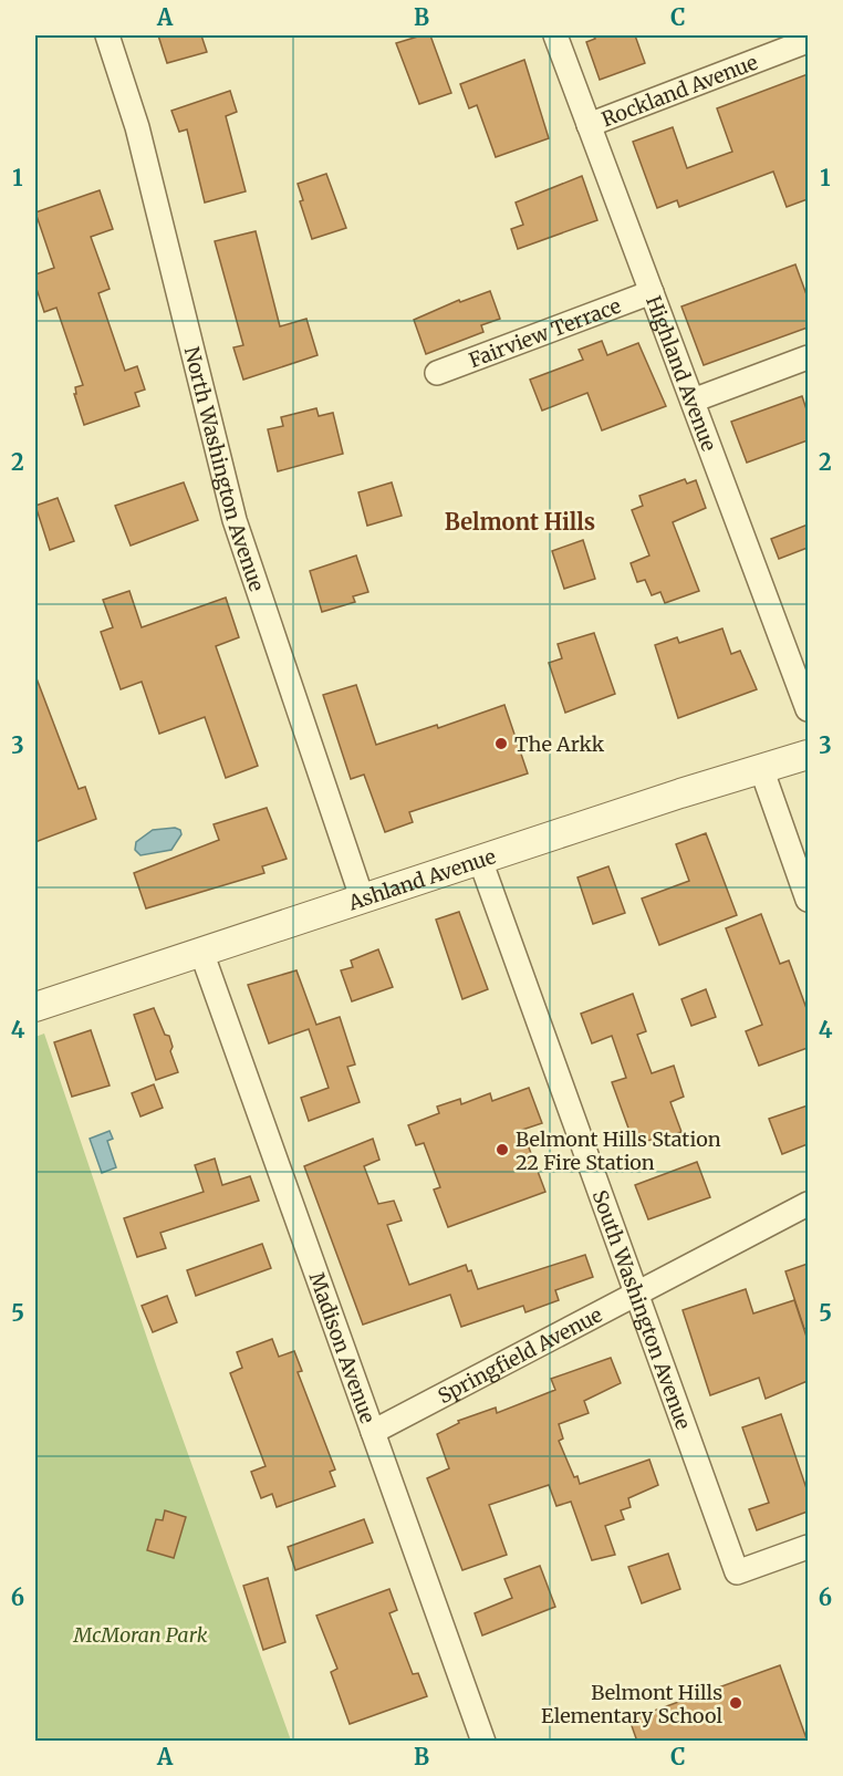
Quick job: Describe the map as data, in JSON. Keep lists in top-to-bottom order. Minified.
{"streets":{"street":["Rockland Avenue","Fairview Terrace","Highland Avenue","North Washington Avenue","Ashland Avenue","South Washington Avenue","Madison Avenue","Springfield Avenue"]},"crossings":[["Rockland Avenue","Highland Avenue"],["Fairview Terrace","Highland Avenue"],["North Washington Avenue","Ashland Avenue"],["Ashland Avenue","South Washington Avenue"],["Ashland Avenue","Madison Avenue"],["South Washington Avenue","Springfield Avenue"],["Madison Avenue","Springfield Avenue"]],"districts":["Belmont Hills"],"parks":["McMoran Park"],"places":["The Arkk","Belmont Hills Station 22 Fire Station","Belmont Hills Elementary School"],"grid":{"columns":["A","B","C"],"rows":["1","2","3","4","5","6"]}}
